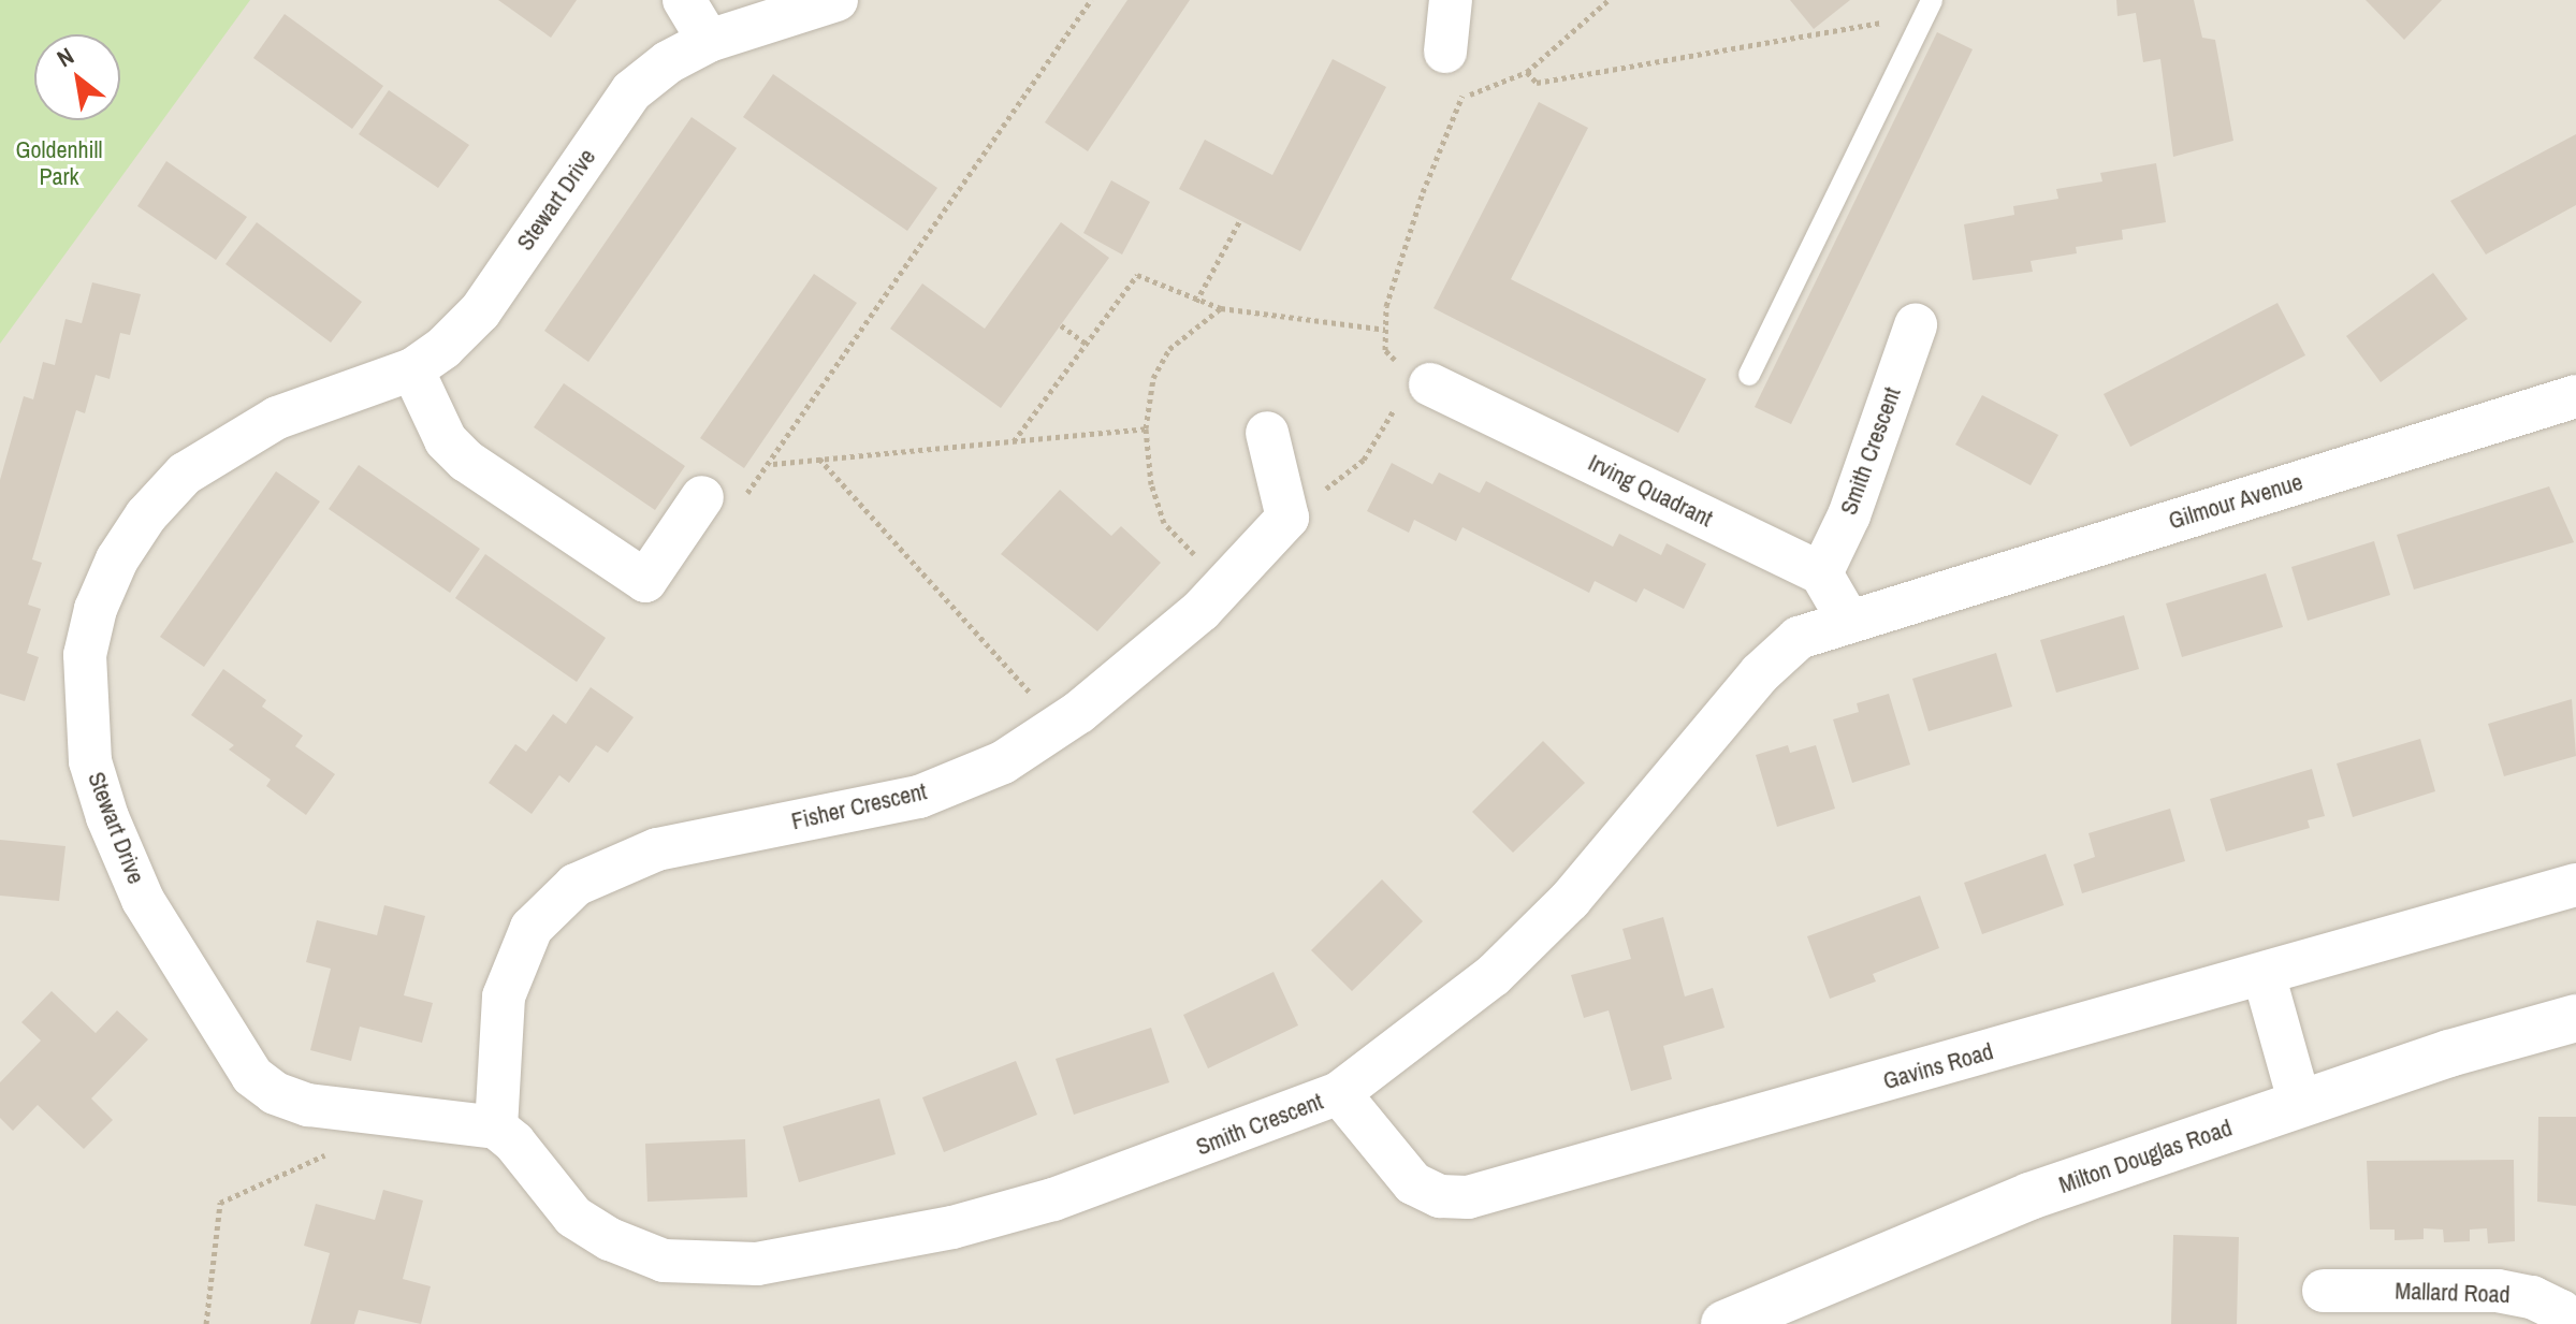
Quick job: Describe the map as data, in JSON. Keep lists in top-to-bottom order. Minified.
{"streets":{"street":["Stewart Drive","Smith Crescent","Irving Quadrant","Gilmour Avenue","Fisher Crescent","Gavins Road","Milton Douglas Road","Mallard Road"]},"crossings":[["Stewart Drive","Smith Crescent"],["Stewart Drive","Fisher Crescent"],["Smith Crescent","Irving Quadrant"],["Smith Crescent","Gilmour Avenue"],["Smith Crescent","Fisher Crescent"],["Smith Crescent","Gavins Road"]],"parks":["Goldenhill Park"],"north":"top left"}
